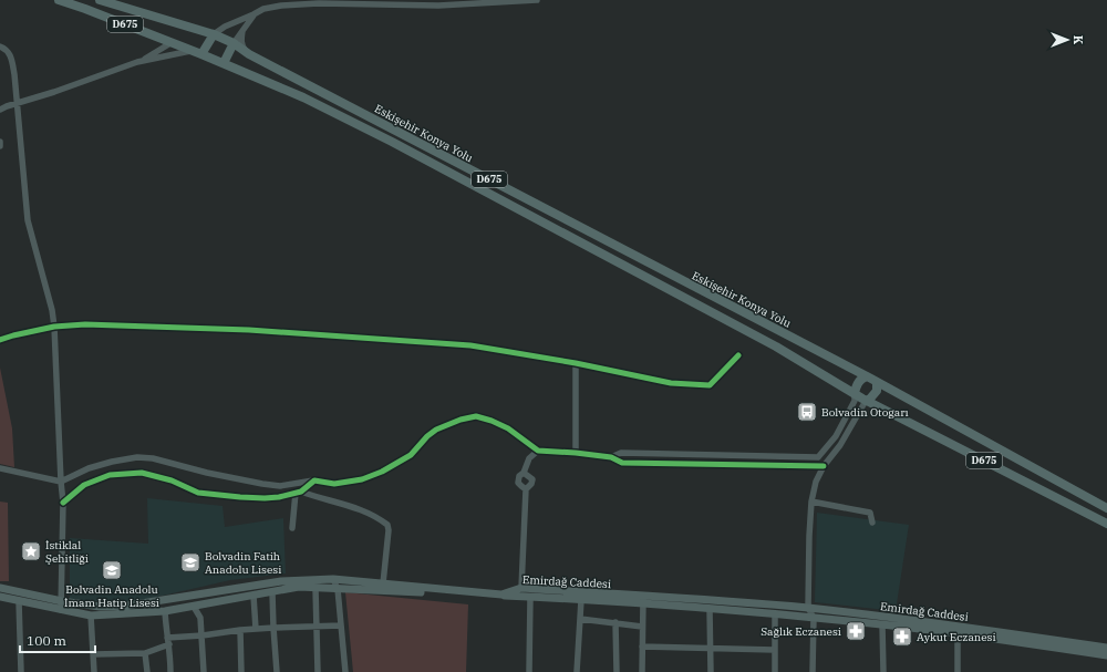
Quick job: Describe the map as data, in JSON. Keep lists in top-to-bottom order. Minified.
{"streets":{"highway":["D675","Eskişehir Konya Yolu"],"main road":["Emirdağ Caddesi"]},"crossings":[["D675","Eskişehir Konya Yolu"]],"places":{"bus stop":["Bolvadin Otogarı"],"place":["İstiklal Şehitliği"],"school or university":["Bolvadin Fatih Anadolu Lisesi","Bolvadin Anadolu İmam Hatip Lisesi"],"pharmacy":["Sağlık Eczanesi","Aykut Eczanesi"]},"scale_bar":"100 m","north":"right"}
